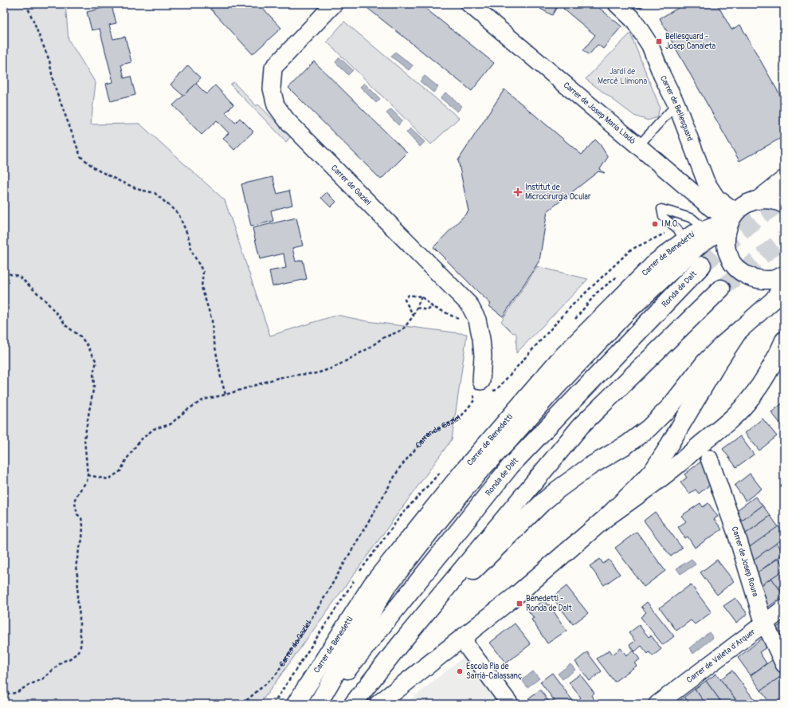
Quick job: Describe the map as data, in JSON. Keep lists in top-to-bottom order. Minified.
{"streets":{"main road":["Carrer de Benedetti","Ronda de Dalt"],"street":["Carrer de Bellesguard","Carrer de Josep Maria Lladó","Carrer de Gaziel","Carrer de Josep Roura","Carrer de Valeta d'Arquer"]},"crossings":[["Carrer de Bellesguard","Carrer de Josep Maria Lladó"],["Carrer de Bellesguard","Carrer de Benedetti"],["Carrer de Josep Maria Lladó","Carrer de Benedetti"],["Carrer de Josep Roura","Carrer de Valeta d'Arquer"]],"parks":["Jardí de Mercè Llimona"],"places":{"transit":["Bellesguard - Josep Canaleta","Benedetti - Ronda de Dalt"],"health":["Institut de Microcirurgia Ocular"],"other":["I.M.O.","Escola Pia de Sarrià-Calassanç"]}}
